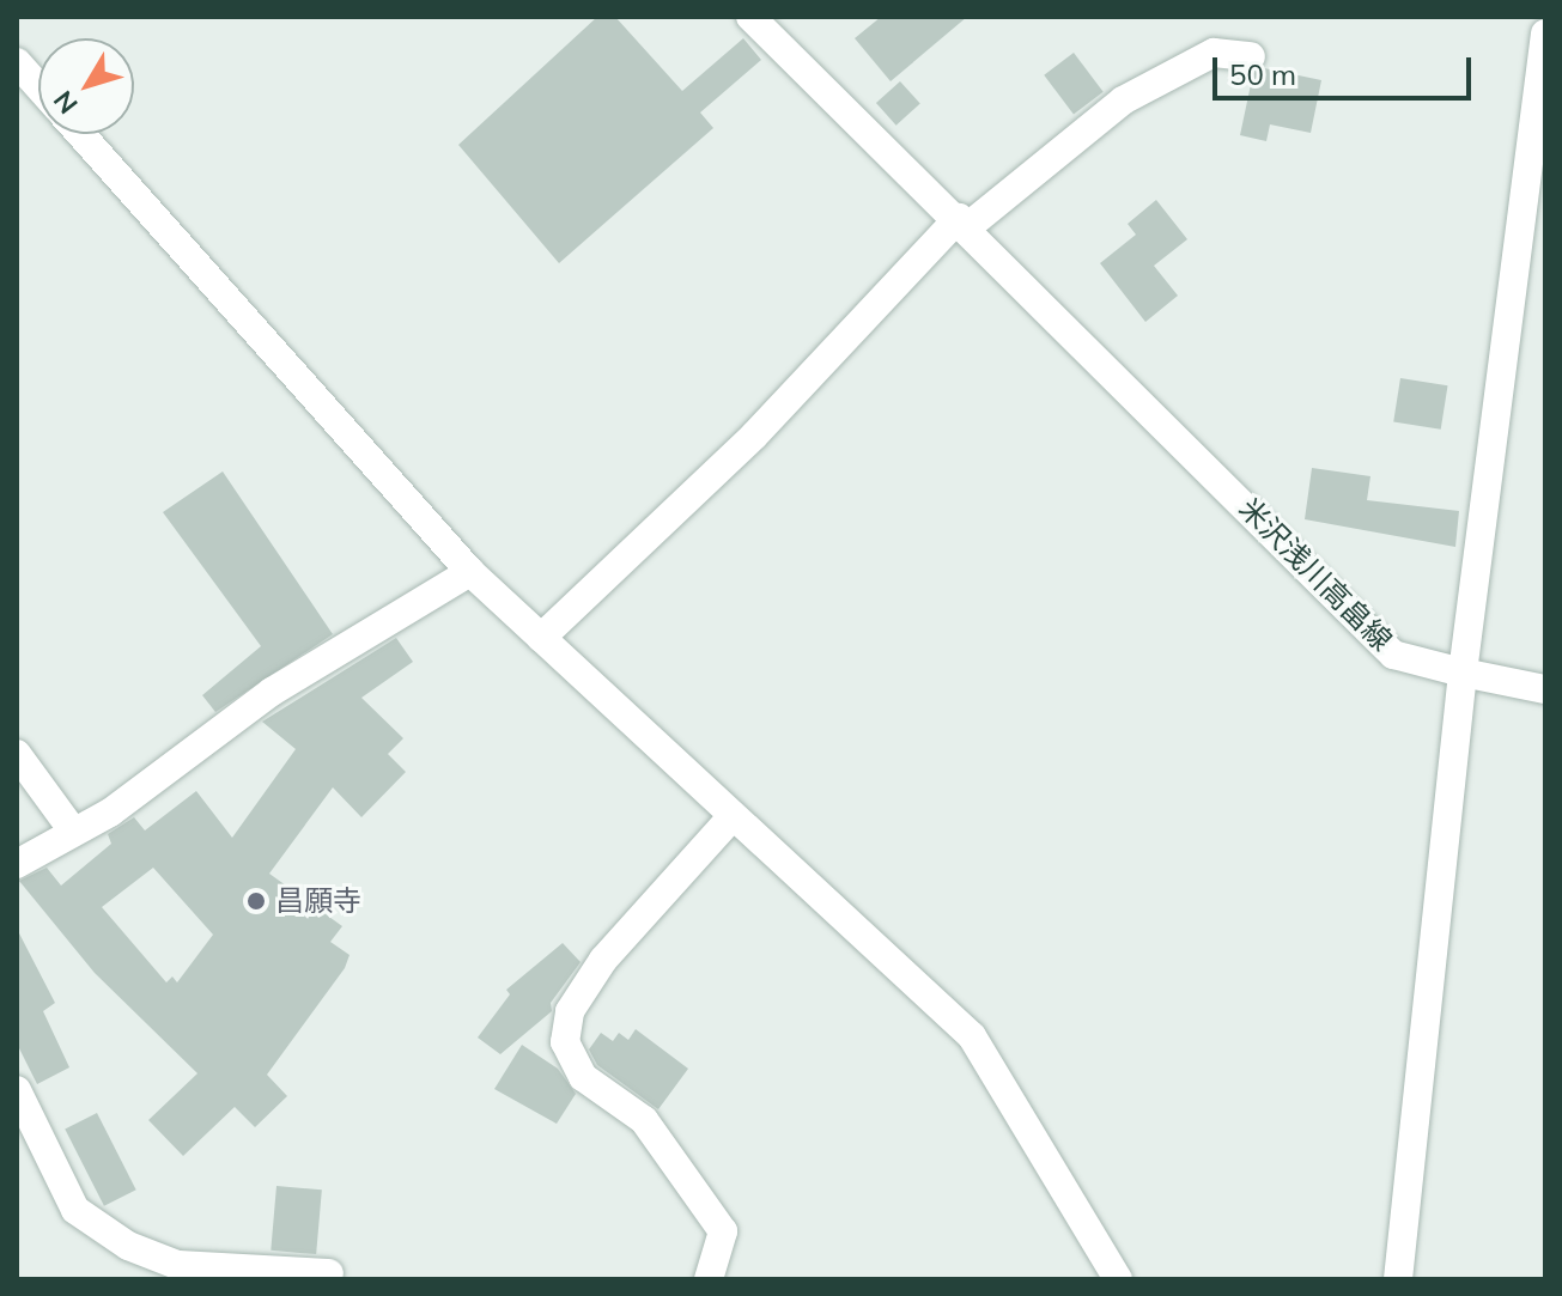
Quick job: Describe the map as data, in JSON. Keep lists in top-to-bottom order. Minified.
{"streets":{"street":["米沢浅川高畠線"]},"places":["昌願寺"],"scale_bar":"50 m","north":"bottom left"}
